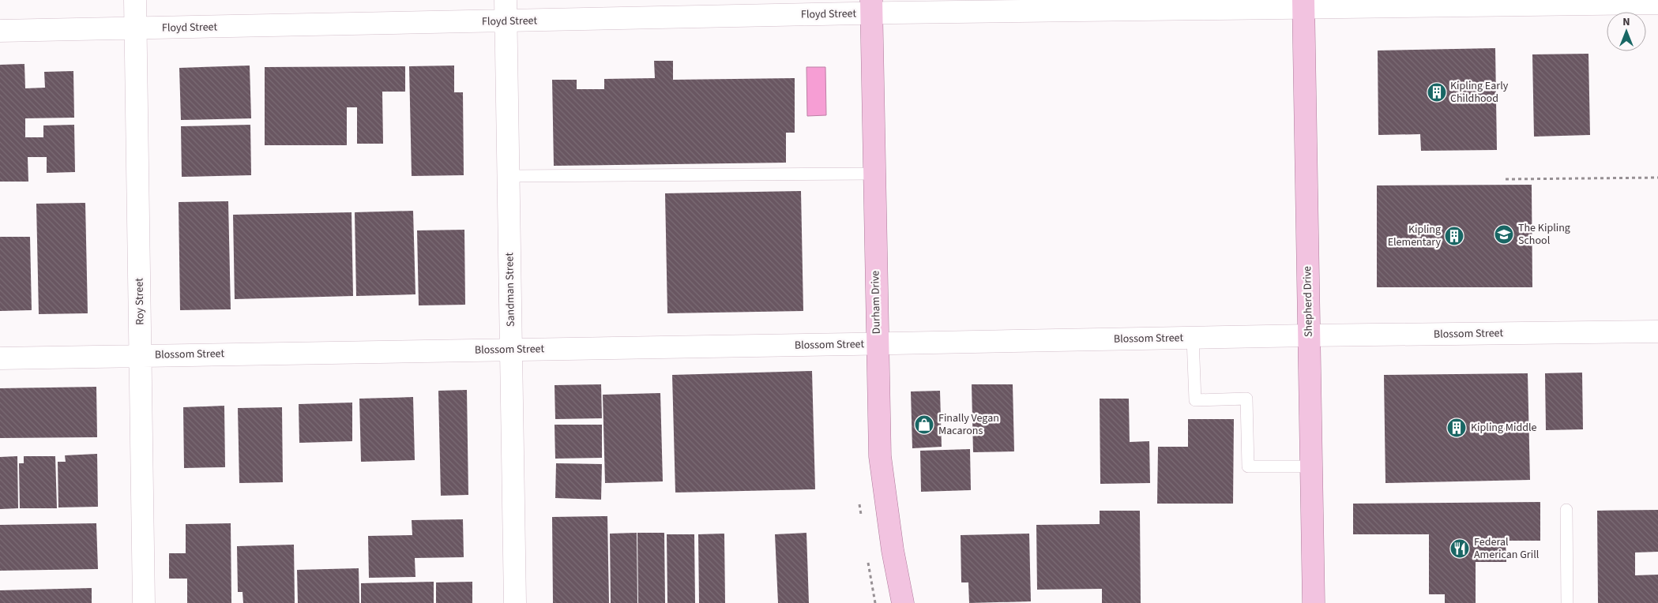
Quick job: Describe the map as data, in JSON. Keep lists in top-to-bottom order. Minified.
{"streets":{"main road":["Shepherd Drive","Durham Drive"],"street":["Floyd Street","Sandman Street","Roy Street","Blossom Street"]},"crossings":[["Floyd Street","Sandman Street"],["Floyd Street","Roy Street"],["Floyd Street","Shepherd Drive"],["Floyd Street","Durham Drive"],["Sandman Street","Blossom Street"],["Roy Street","Blossom Street"],["Shepherd Drive","Blossom Street"],["Durham Drive","Blossom Street"]],"places":{"building":["Kipling Early Childhood","Kipling Elementary","Kipling Middle"],"school or university":["The Kipling School"],"shop":["Finally Vegan Macarons"],"restaurant":["Federal American Grill"]},"north":"top"}
